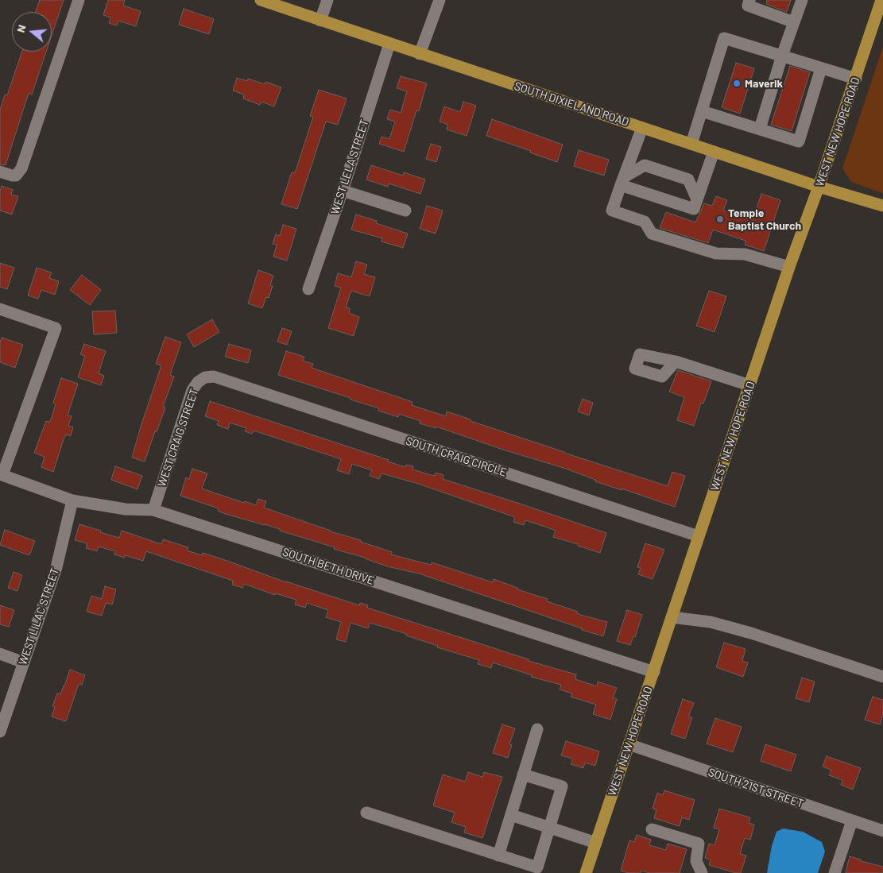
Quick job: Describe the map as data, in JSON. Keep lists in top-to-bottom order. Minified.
{"streets":{"main road":["SOUTH DIXIELAND ROAD","WEST NEW HOPE ROAD"],"street":["WEST LELA STREET","WEST CRAIG STREET","SOUTH CRAIG CIRCLE","SOUTH BETH DRIVE","WEST LILAC STREET","SOUTH 21ST STREET"]},"crossings":[["SOUTH DIXIELAND ROAD","WEST NEW HOPE ROAD"],["SOUTH DIXIELAND ROAD","WEST LELA STREET"],["WEST NEW HOPE ROAD","SOUTH CRAIG CIRCLE"],["WEST NEW HOPE ROAD","SOUTH BETH DRIVE"],["WEST NEW HOPE ROAD","SOUTH 21ST STREET"],["WEST CRAIG STREET","SOUTH CRAIG CIRCLE"],["WEST CRAIG STREET","SOUTH BETH DRIVE"],["SOUTH BETH DRIVE","WEST LILAC STREET"]],"places":["Maverik","Temple Baptist Church"],"north":"left"}
